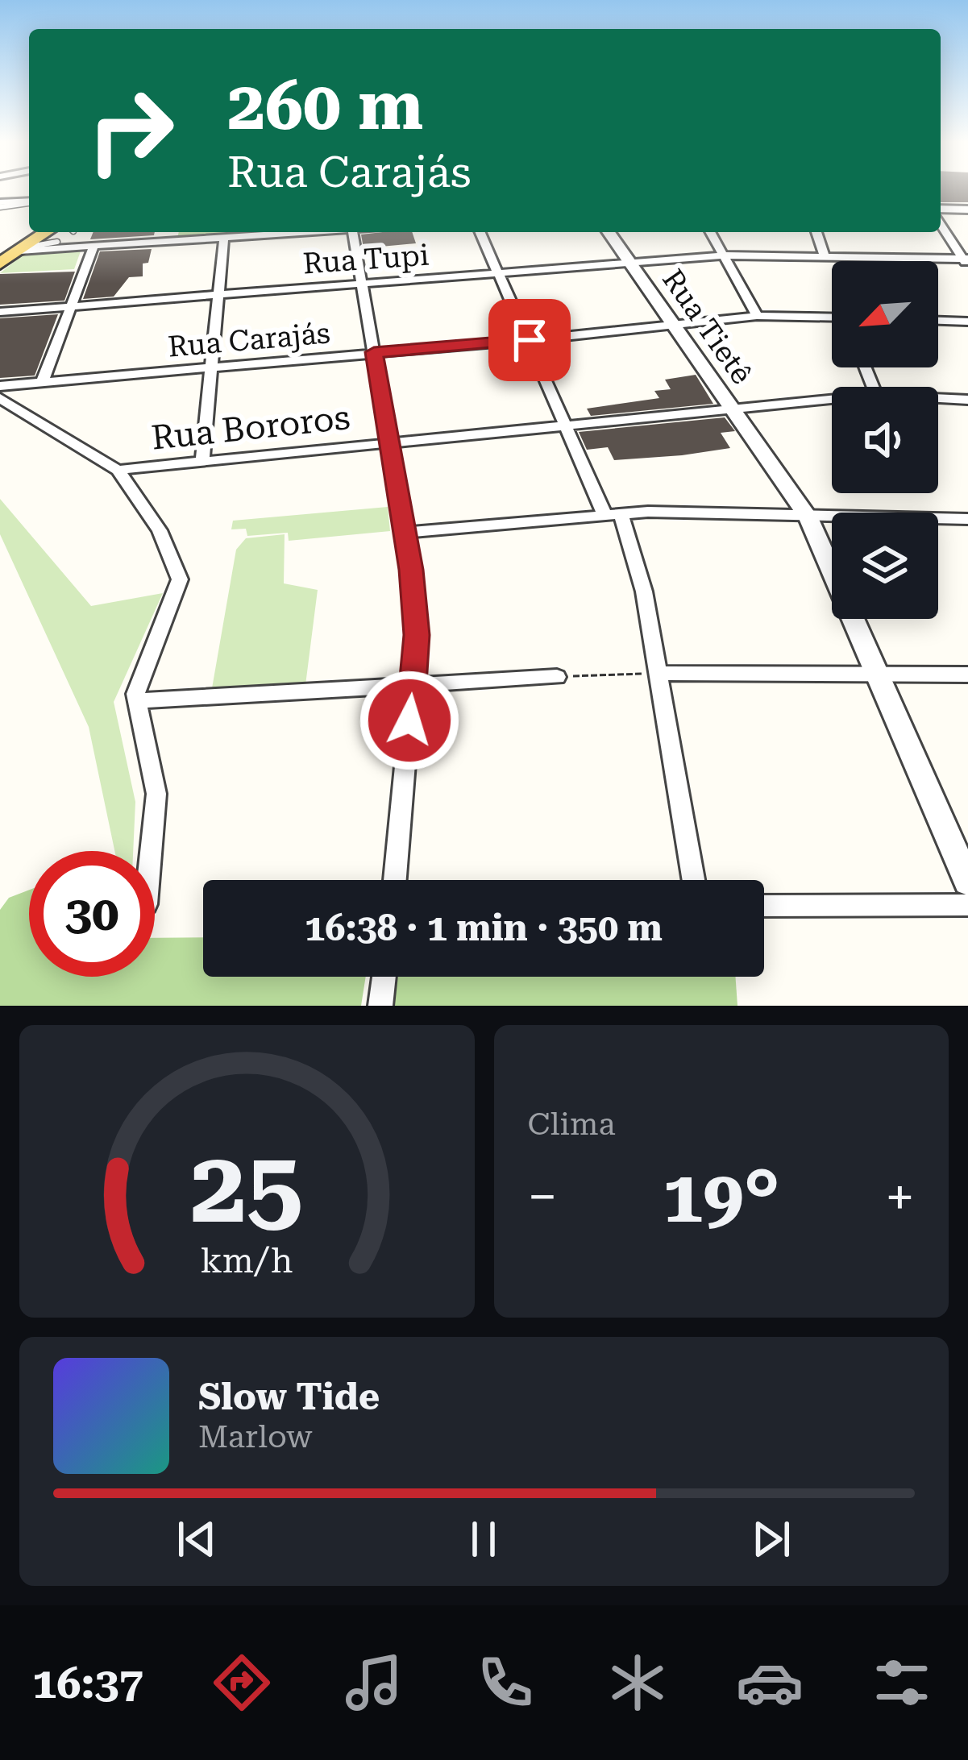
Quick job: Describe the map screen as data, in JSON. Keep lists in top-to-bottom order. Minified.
{"streets":{"street":["Rua Tupi","Rua Tietê","Rua Carajás","Rua Bororos"]},"crossings":[["Rua Tupi","Rua Tietê"],["Rua Tietê","Rua Carajás"],["Rua Tietê","Rua Bororos"]],"north":"bottom left","page":{"turn":["260 m","Rua Carajás"],"limit":"30","trip":"16:38 · 1 min · 350 m","tile":"Clima","heat":["−","19°","+"],"song":["Slow Tide","Marlow"],"tabs":"16:37","gauge":["25","km/h"]}}
